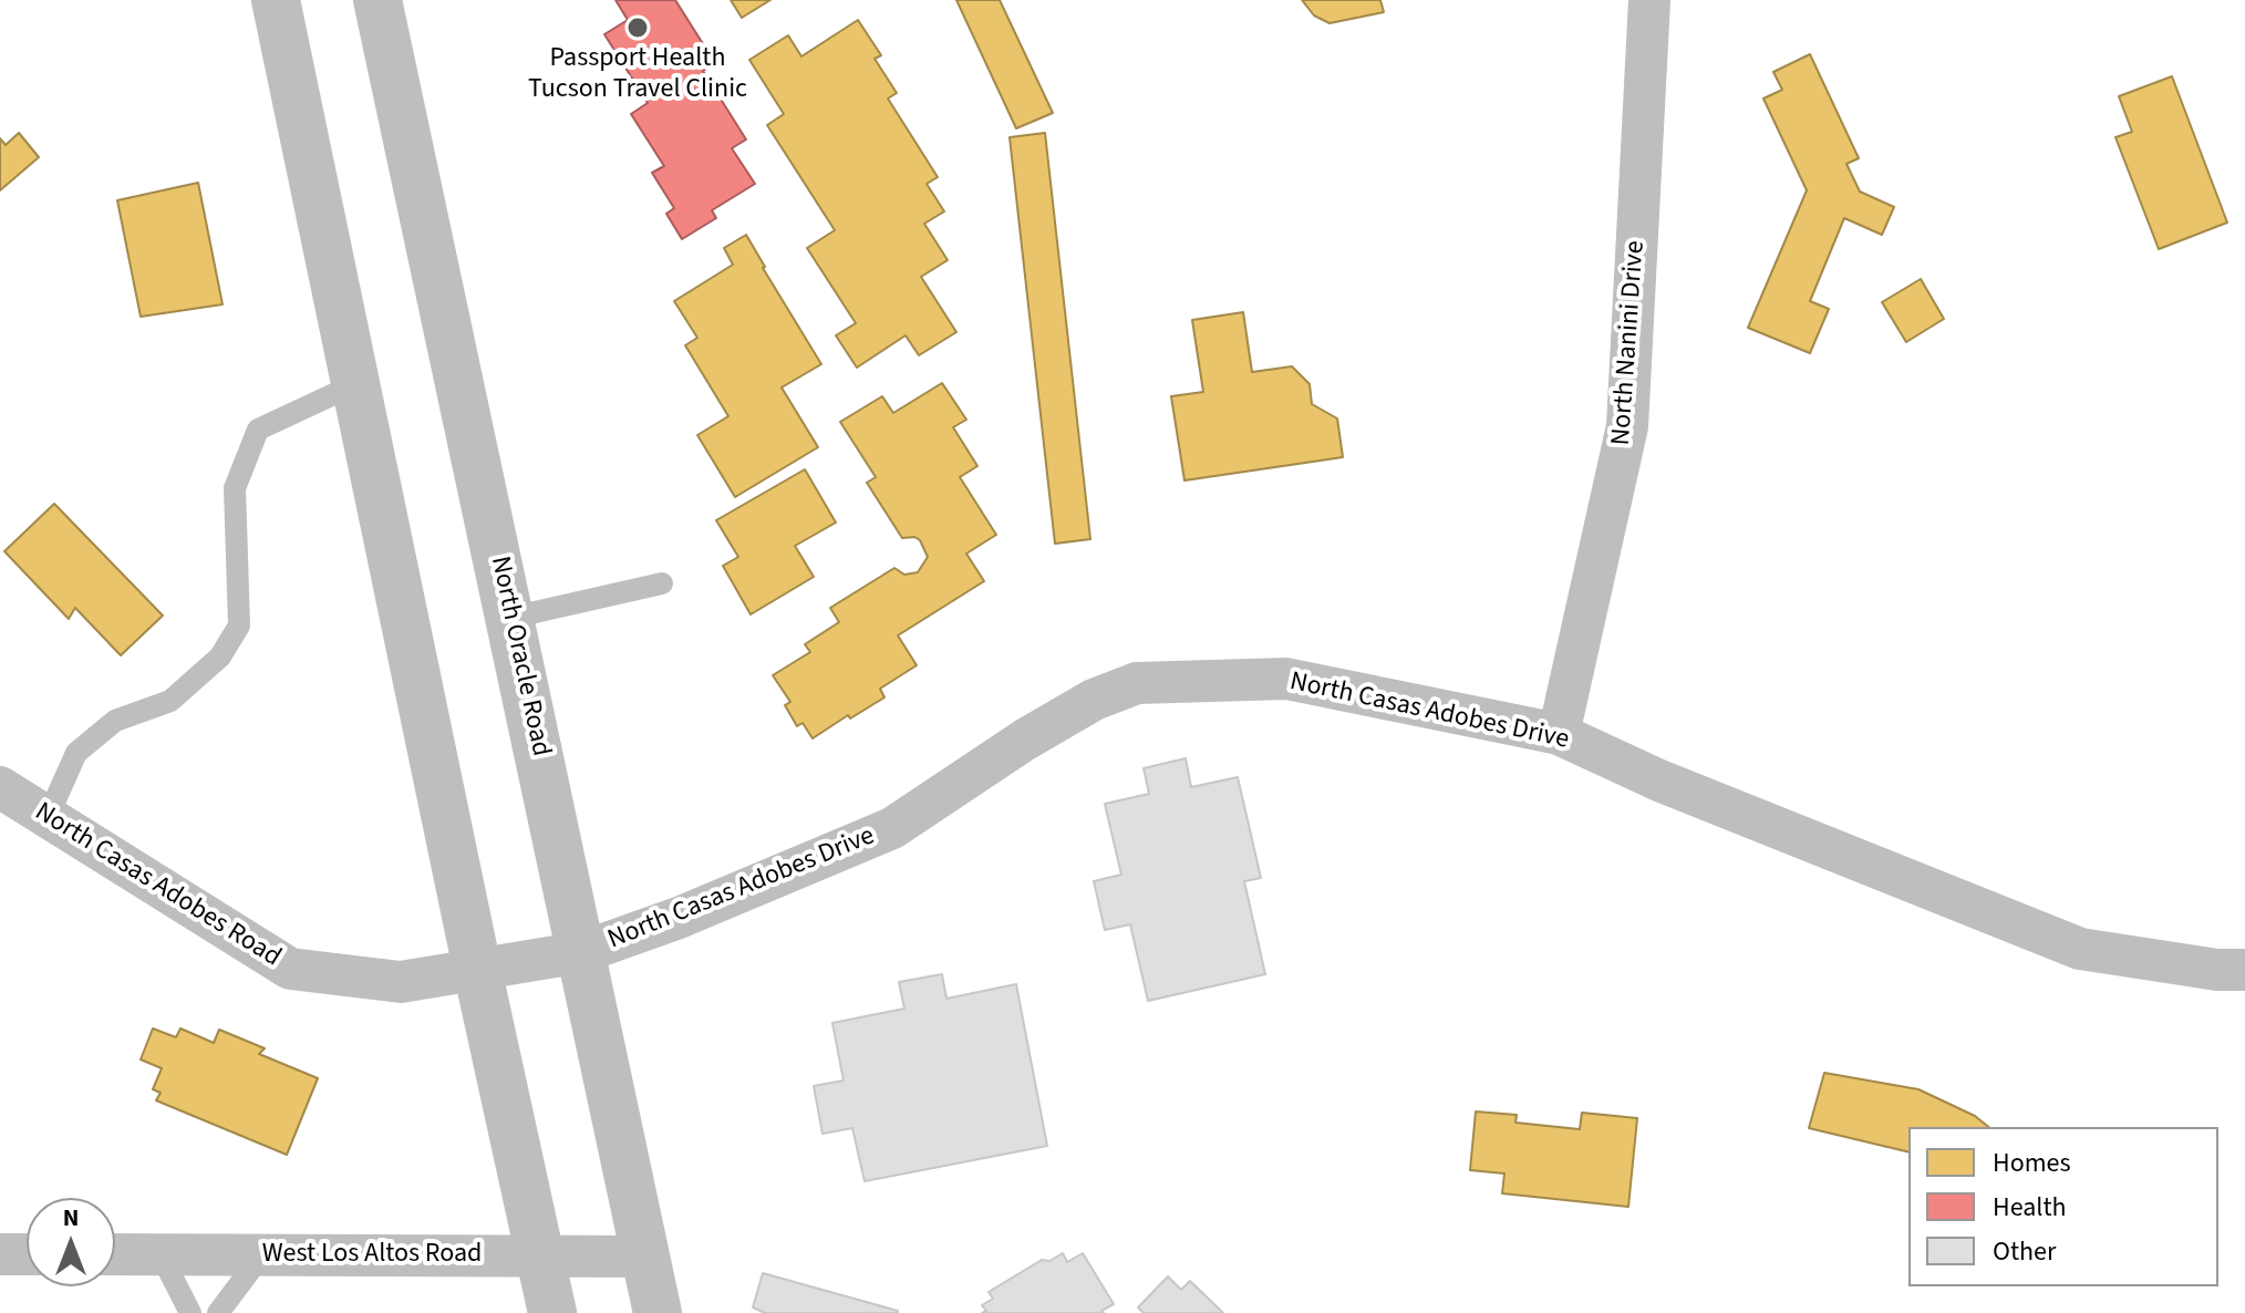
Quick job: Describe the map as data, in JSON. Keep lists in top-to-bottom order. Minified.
{"streets":{"highway":["North Oracle Road"],"street":["North Nanini Drive","North Casas Adobes Drive","North Casas Adobes Road","West Los Altos Road"]},"crossings":[["North Nanini Drive","North Casas Adobes Drive"],["North Oracle Road","North Casas Adobes Drive"],["North Oracle Road","North Casas Adobes Road"],["North Oracle Road","West Los Altos Road"],["North Casas Adobes Drive","North Casas Adobes Road"]],"places":["Passport Health Tucson Travel Clinic"],"legend":["Homes","Health","Other"],"north":"top"}
